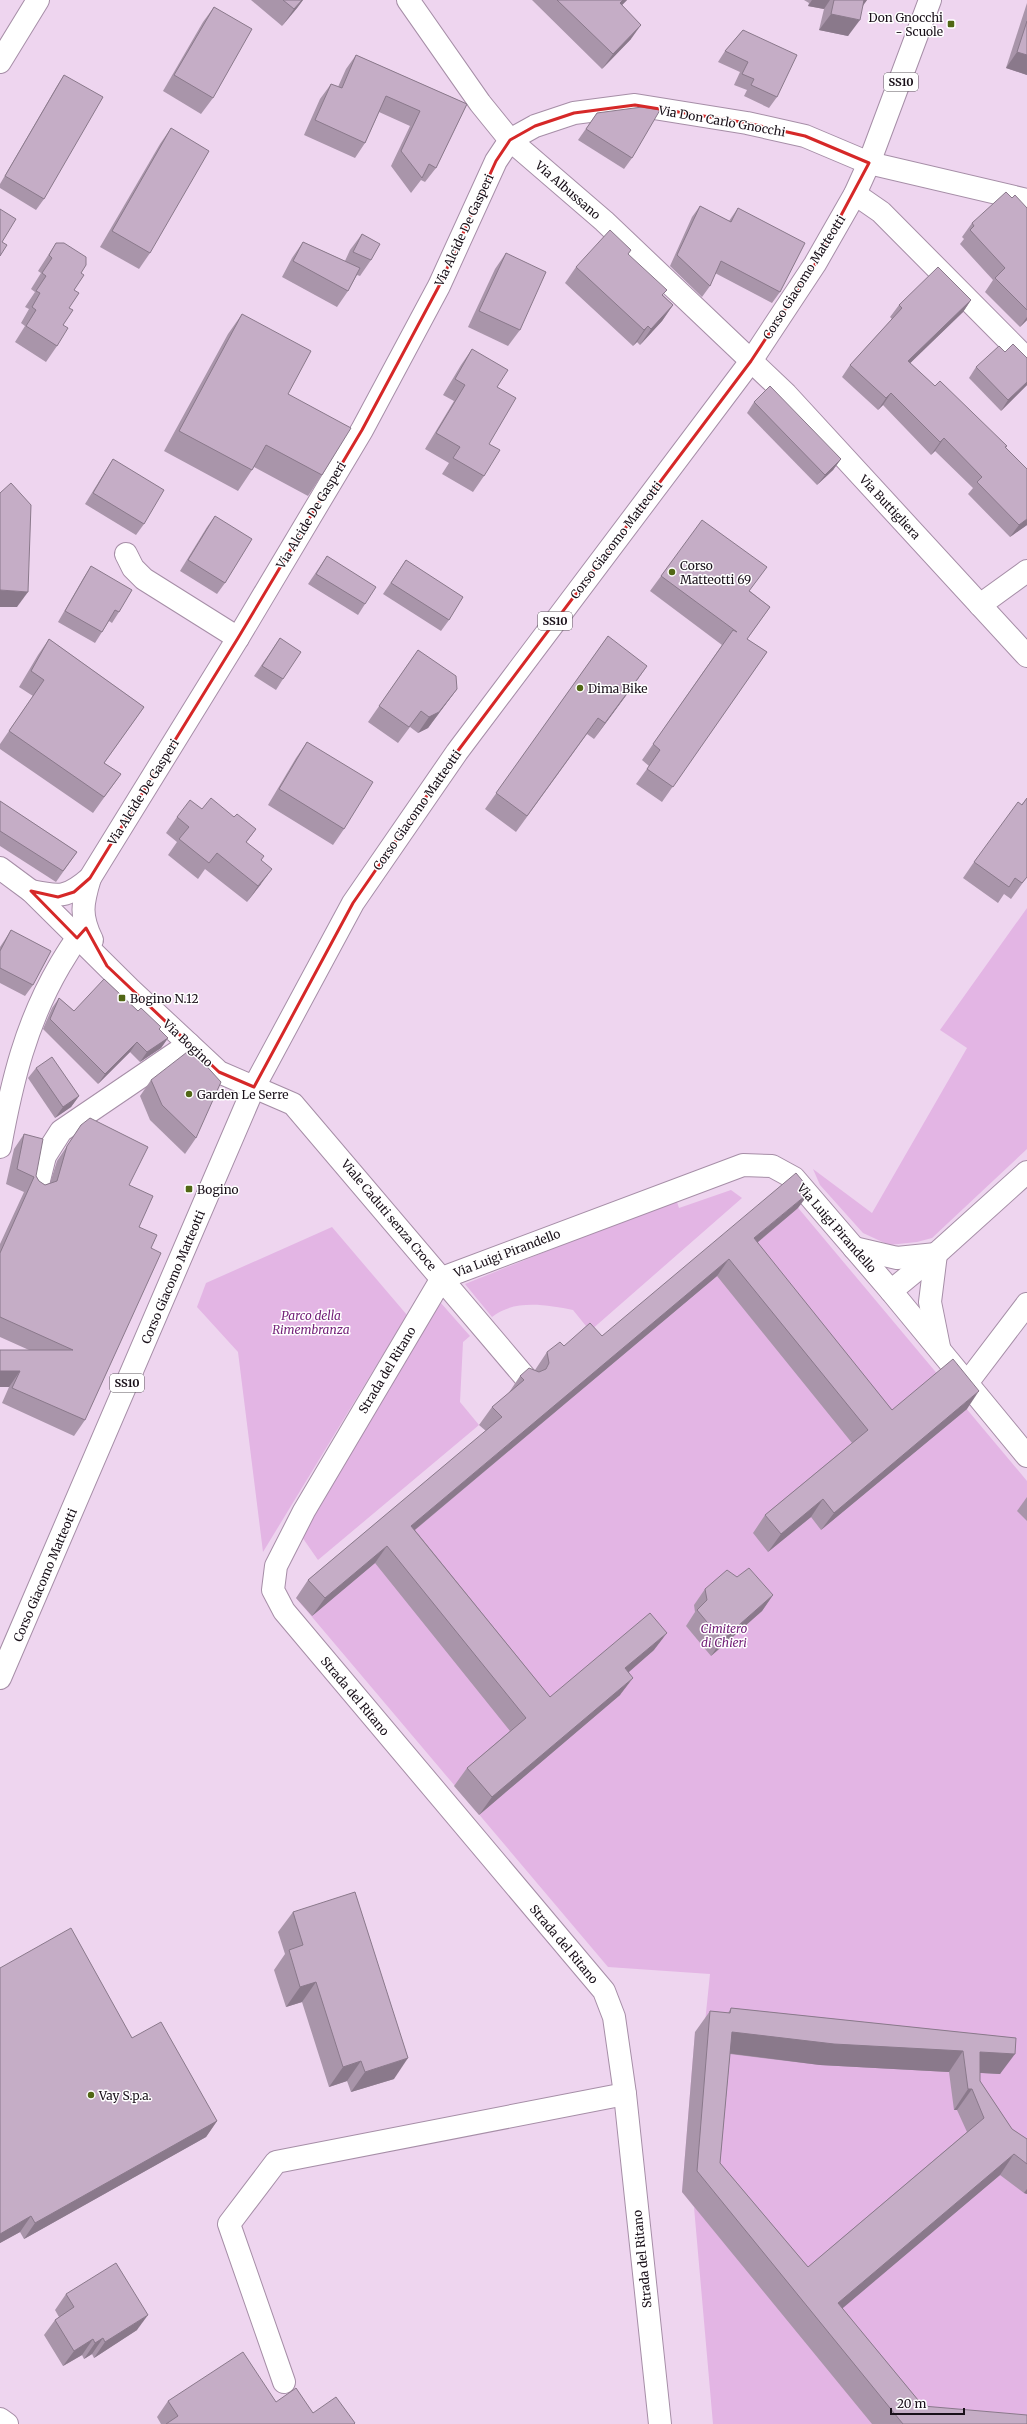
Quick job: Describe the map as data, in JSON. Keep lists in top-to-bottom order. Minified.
{"streets":{"street":["SS10","Via Don Carlo Gnocchi","Via Albussano","Via Alcide De Gasperi","Corso Giacomo Matteotti","Via Buttigliera","Via Bogino","Viale Caduti senza Croce","Via Luigi Pirandello","Strada del Ritano"]},"crossings":[["Via Don Carlo Gnocchi","Via Albussano"],["Via Don Carlo Gnocchi","Via Alcide De Gasperi"],["Via Don Carlo Gnocchi","Corso Giacomo Matteotti"],["Via Albussano","Via Alcide De Gasperi"],["Via Albussano","Corso Giacomo Matteotti"],["Via Albussano","Via Buttigliera"],["Via Alcide De Gasperi","Via Bogino"],["Corso Giacomo Matteotti","Via Buttigliera"],["Corso Giacomo Matteotti","Via Bogino"],["Corso Giacomo Matteotti","Viale Caduti senza Croce"],["Via Bogino","Viale Caduti senza Croce"],["Viale Caduti senza Croce","Via Luigi Pirandello"],["Viale Caduti senza Croce","Strada del Ritano"],["Via Luigi Pirandello","Strada del Ritano"]],"parks":["Parco della Rimembranza","Cimitero di Chieri"],"places":{"transit":["Don Gnocchi - Scuole","Bogino N.12","Bogino"],"other":["Corso Matteotti 69","Dima Bike","Garden Le Serre","Vay S.p.a."]},"scale_bar":"20 m"}
